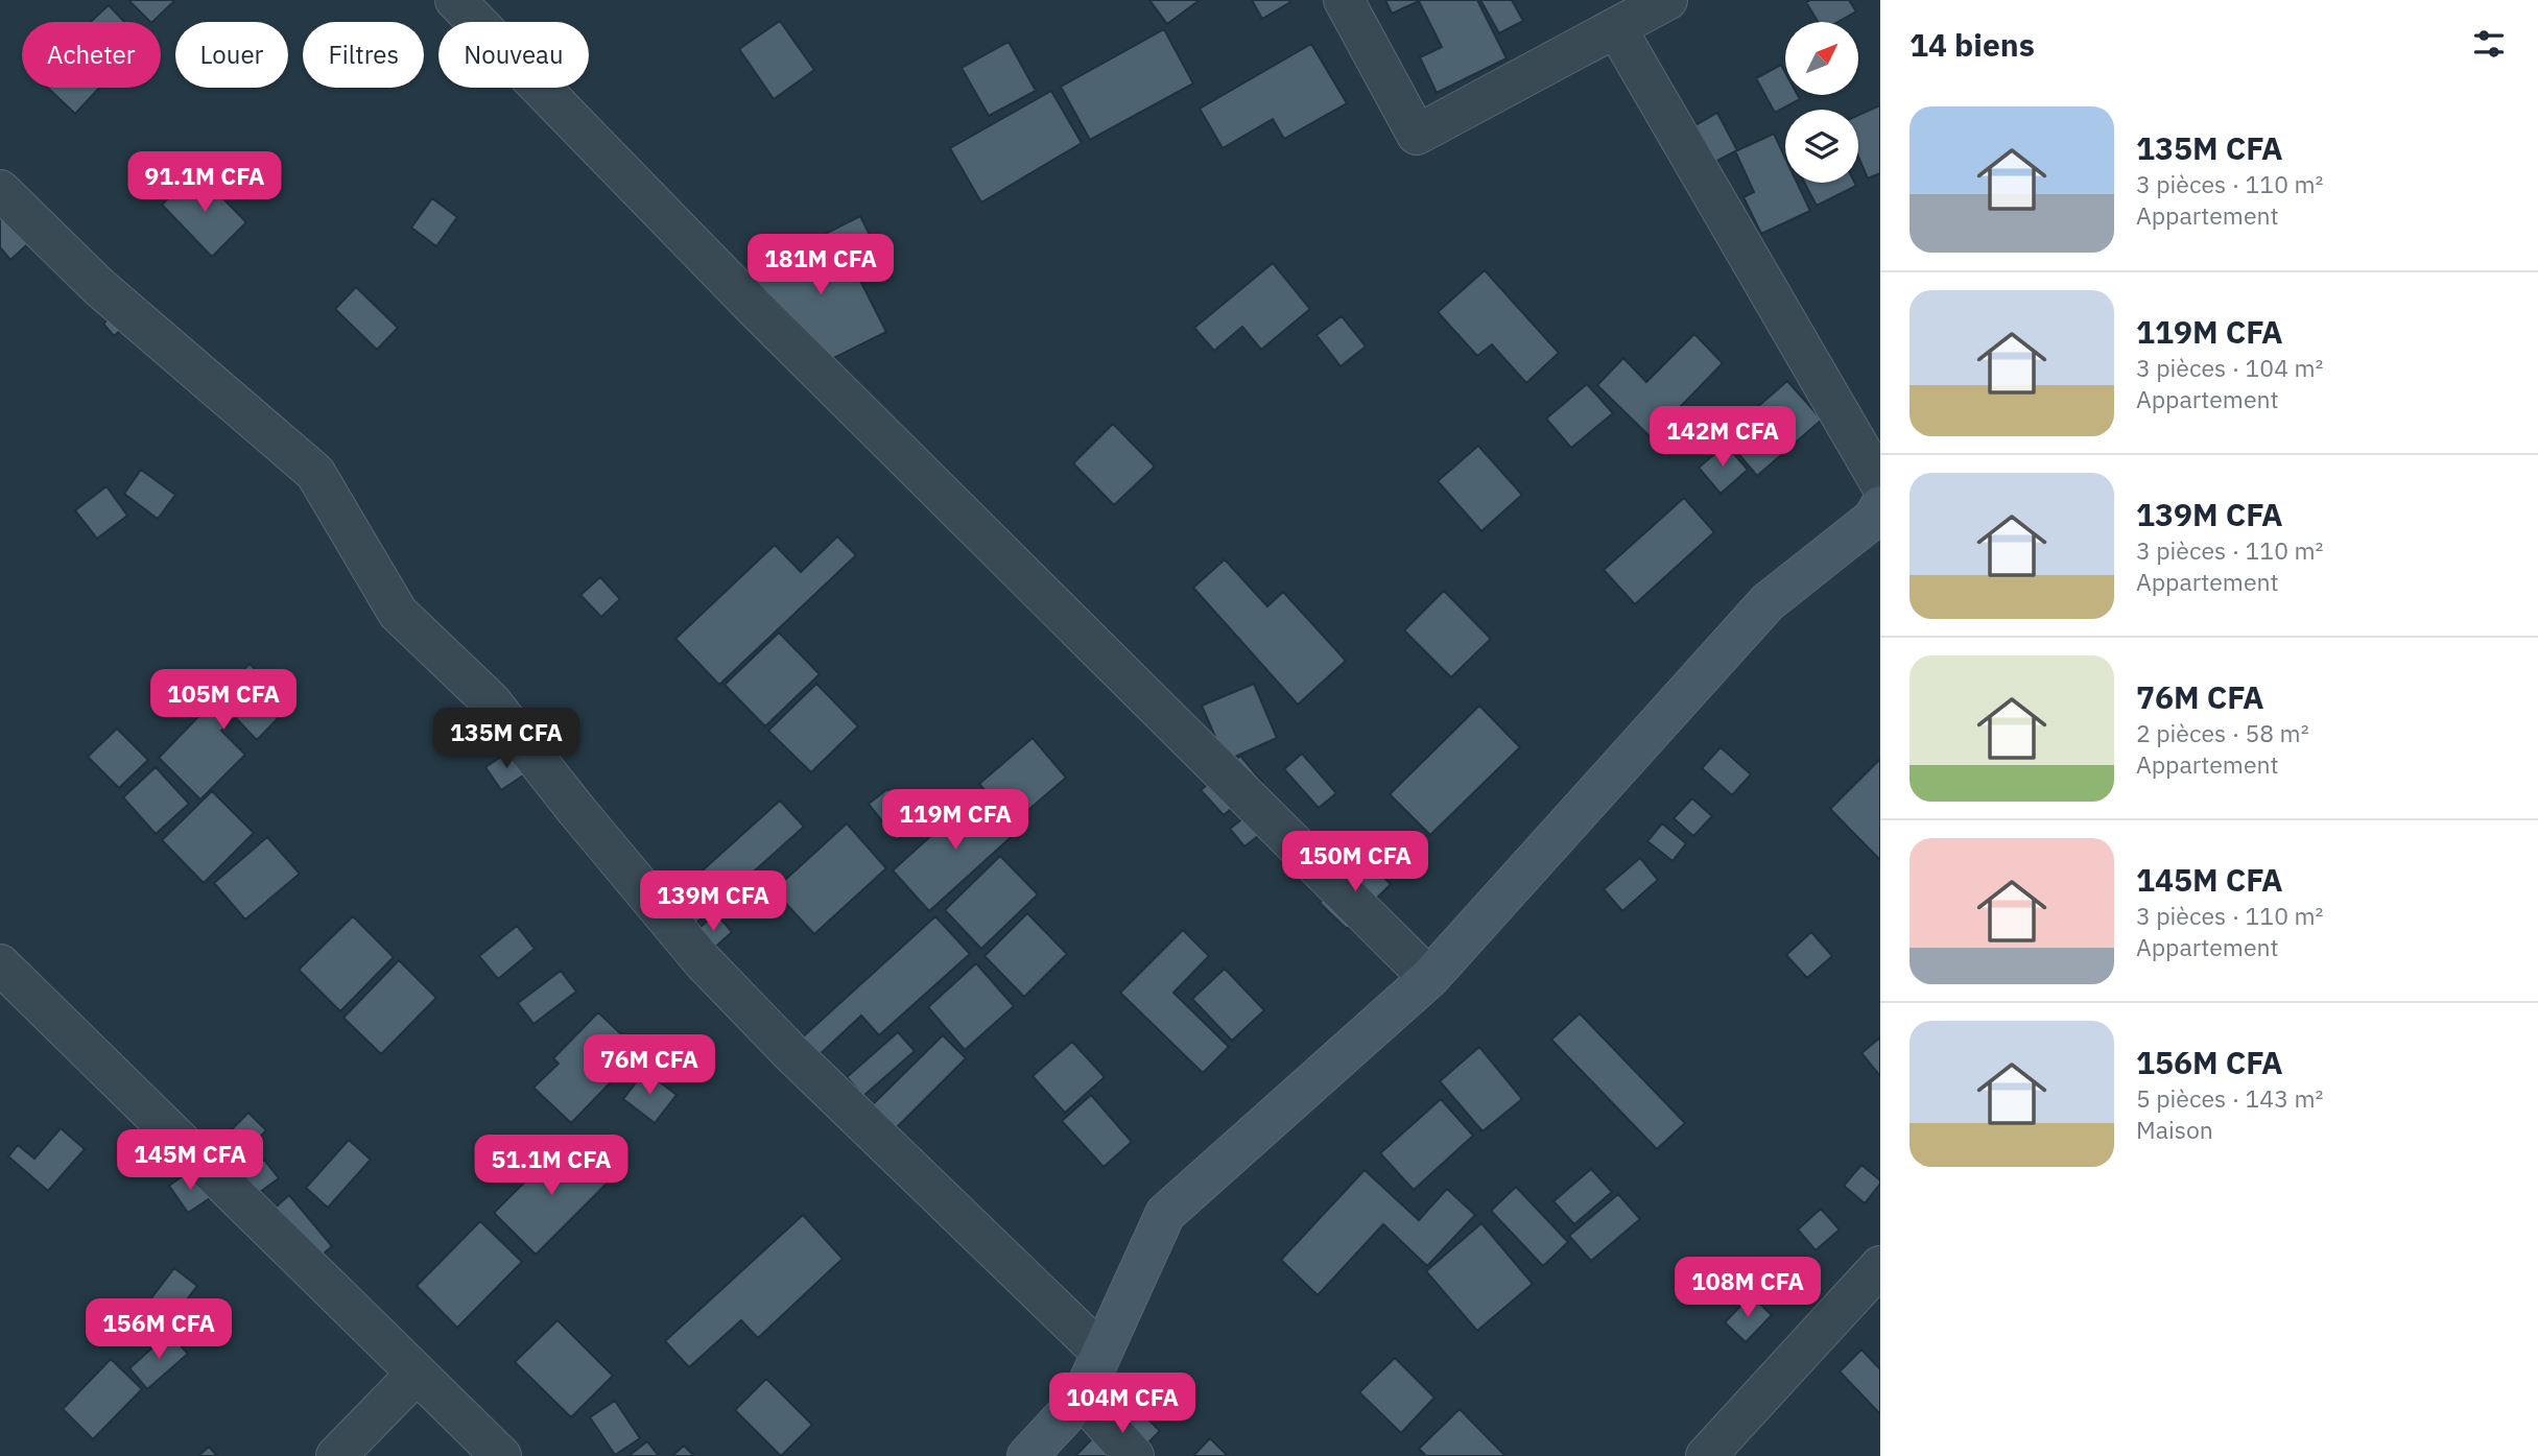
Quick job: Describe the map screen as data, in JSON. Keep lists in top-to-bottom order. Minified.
{"north":"top right","page":{"heading":"14 biens","chip":["Acheter","Louer","Filtres","Nouveau"],"list":[{"name":"135M CFA","note":"3 pièces · 110 m² · Appartement"},{"name":"119M CFA","note":"3 pièces · 104 m² · Appartement"},{"name":"139M CFA","note":"3 pièces · 110 m² · Appartement"},{"name":"76M CFA","note":"2 pièces · 58 m² · Appartement"},{"name":"145M CFA","note":"3 pièces · 110 m² · Appartement"},{"name":"156M CFA","note":"5 pièces · 143 m² · Maison"}],"price":["91.1M CFA","181M CFA","142M CFA","105M CFA","135M CFA","119M CFA","150M CFA","139M CFA","76M CFA","145M CFA","51.1M CFA","108M CFA","156M CFA","104M CFA"]}}
